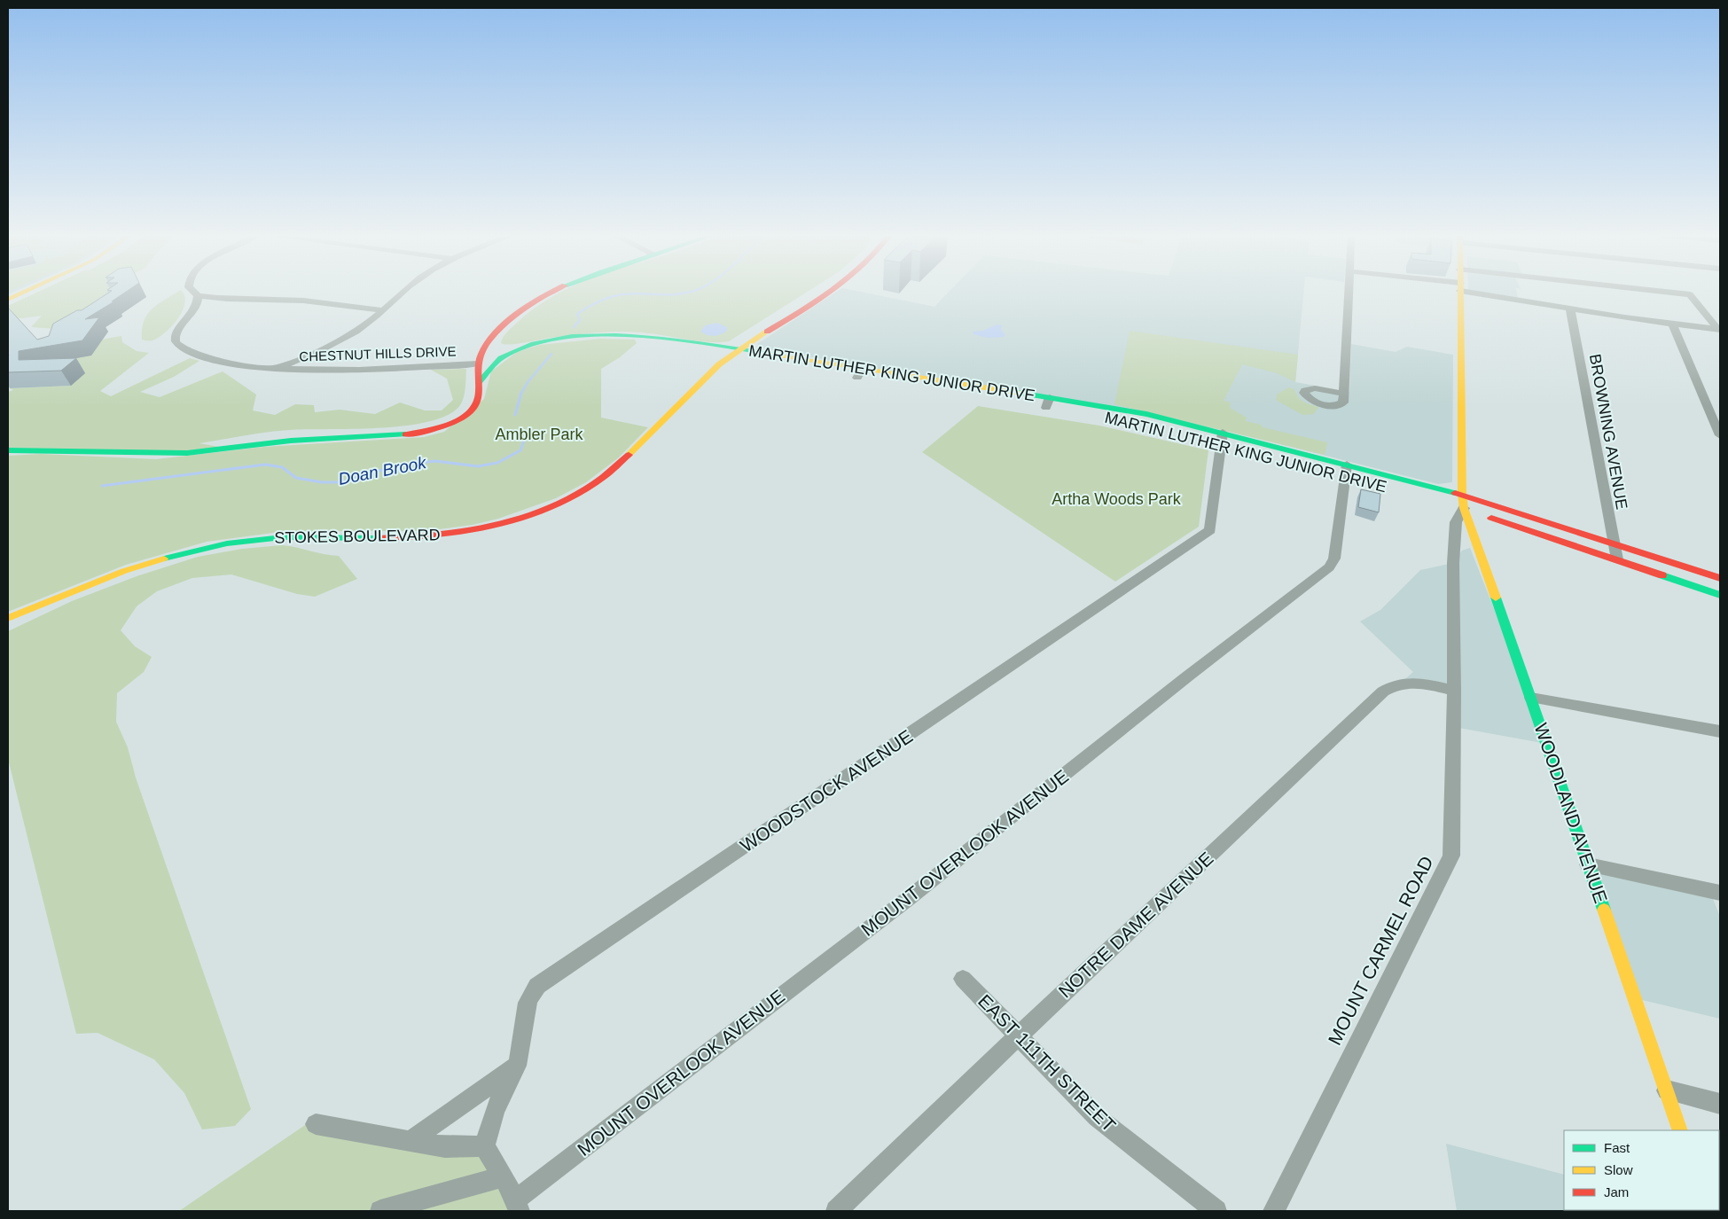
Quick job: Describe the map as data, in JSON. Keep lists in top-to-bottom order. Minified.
{"streets":{"main road":["MARTIN LUTHER KING JUNIOR DRIVE","STOKES BOULEVARD","WOODLAND AVENUE"],"street":["CHESTNUT HILLS DRIVE","BROWNING AVENUE","WOODSTOCK AVENUE","MOUNT OVERLOOK AVENUE","NOTRE DAME AVENUE","MOUNT CARMEL ROAD","EAST 111TH STREET"]},"crossings":[["MARTIN LUTHER KING JUNIOR DRIVE","BROWNING AVENUE"],["MARTIN LUTHER KING JUNIOR DRIVE","STOKES BOULEVARD"],["MARTIN LUTHER KING JUNIOR DRIVE","WOODSTOCK AVENUE"],["MARTIN LUTHER KING JUNIOR DRIVE","WOODLAND AVENUE"],["MARTIN LUTHER KING JUNIOR DRIVE","MOUNT OVERLOOK AVENUE"],["MARTIN LUTHER KING JUNIOR DRIVE","MOUNT CARMEL ROAD"],["WOODLAND AVENUE","MOUNT CARMEL ROAD"],["NOTRE DAME AVENUE","MOUNT CARMEL ROAD"],["NOTRE DAME AVENUE","EAST 111TH STREET"]],"water":["Doan Brook"],"parks":["Ambler Park","Artha Woods Park"],"legend":["Fast","Slow","Jam"]}
